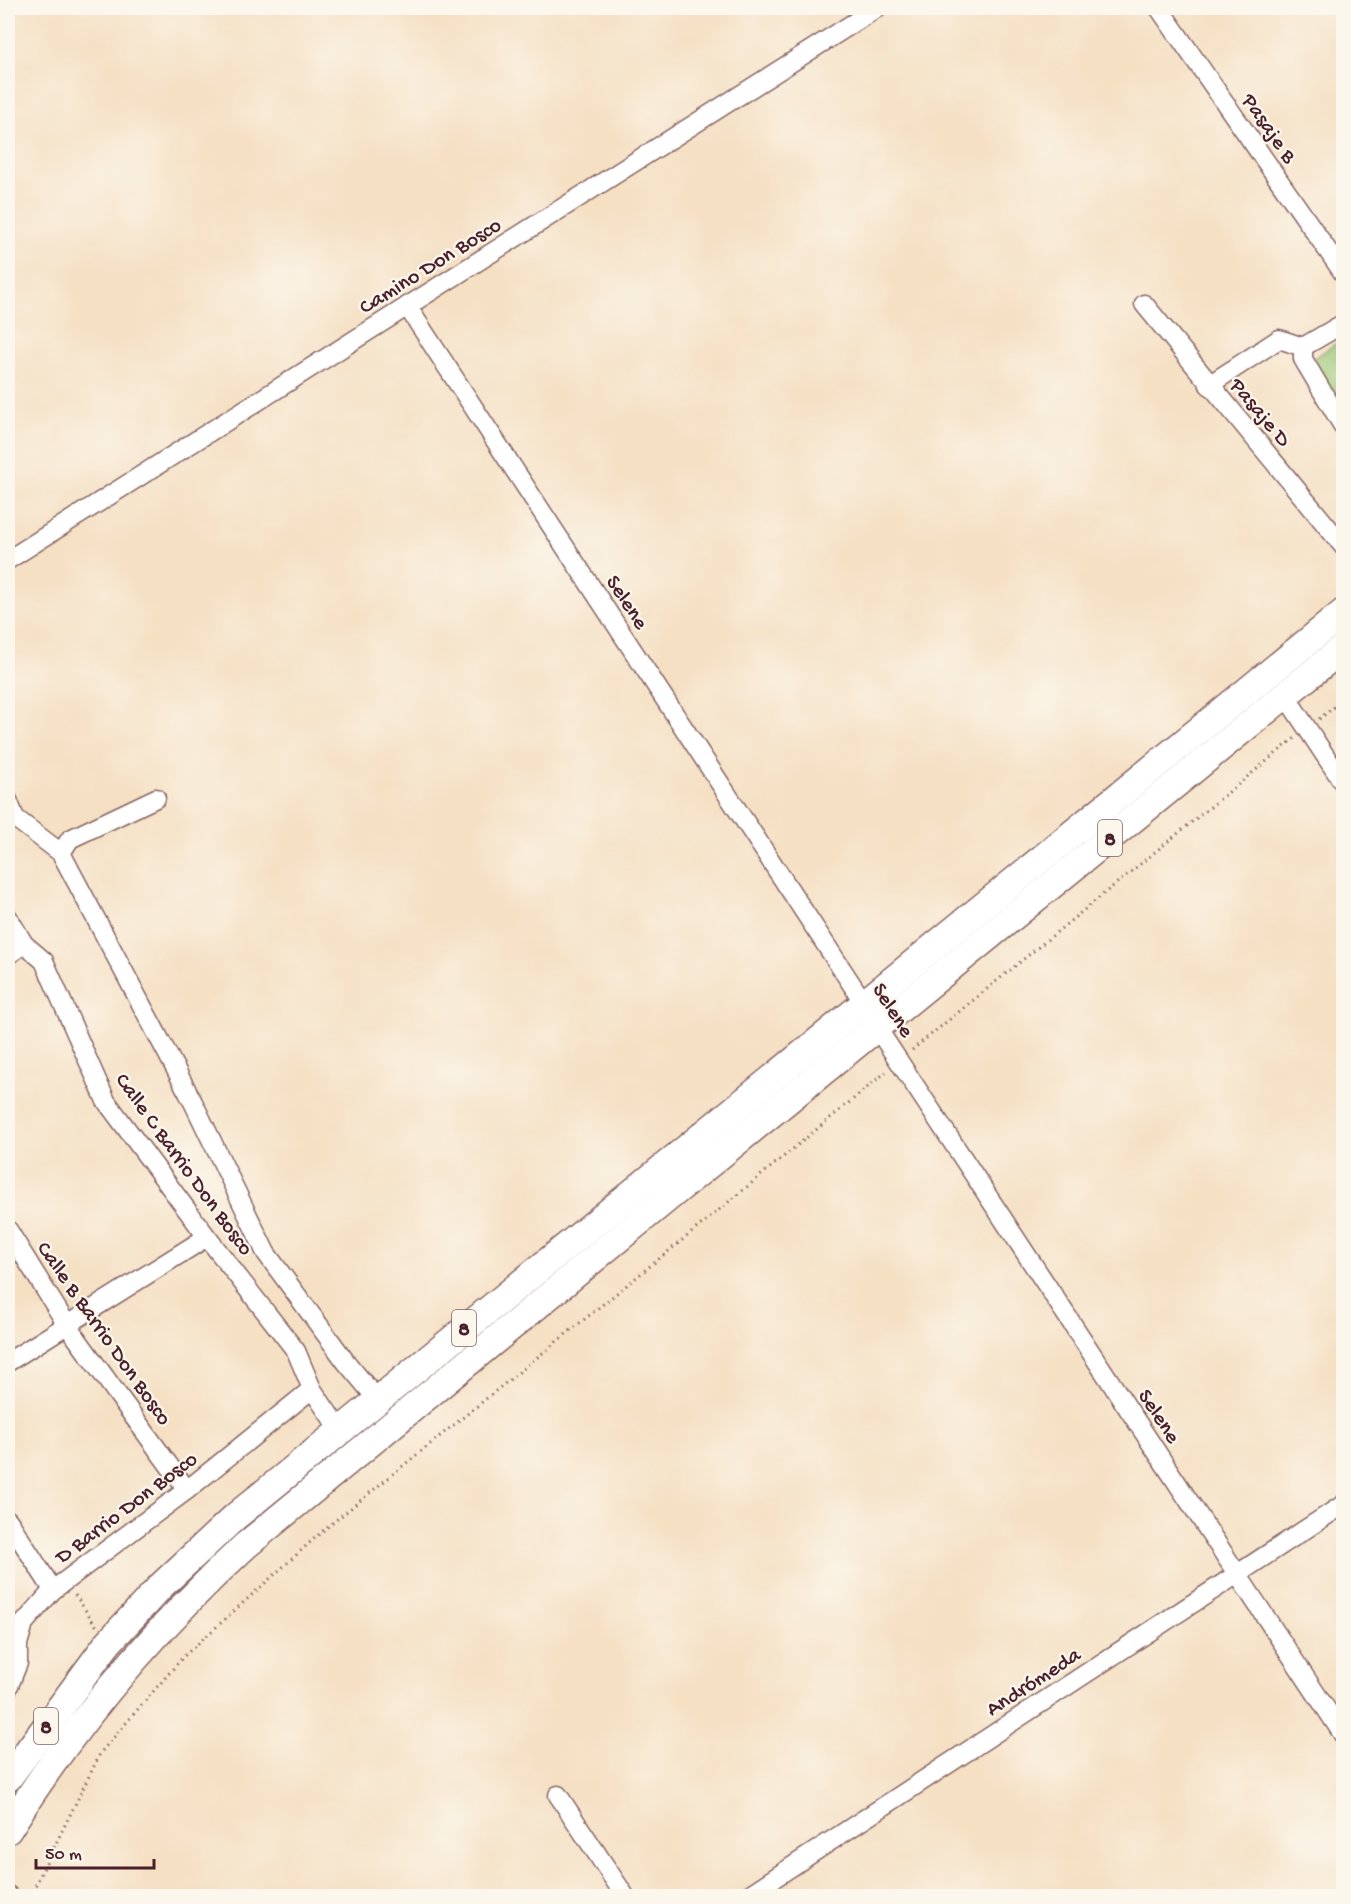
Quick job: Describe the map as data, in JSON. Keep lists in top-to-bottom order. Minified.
{"streets":{"highway":["8"],"street":["Pasaje B","Camino Don Bosco","Pasaje D","Selene","Calle C Barrio Don Bosco","Calle B Barrio Don Bosco","D Barrio Don Bosco","Andrómeda"]},"crossings":[["Camino Don Bosco","Selene"],["Selene","8"],["Selene","Andrómeda"],["8","Calle C Barrio Don Bosco"],["Calle C Barrio Don Bosco","D Barrio Don Bosco"],["Calle B Barrio Don Bosco","D Barrio Don Bosco"]],"scale_bar":"50 m"}
